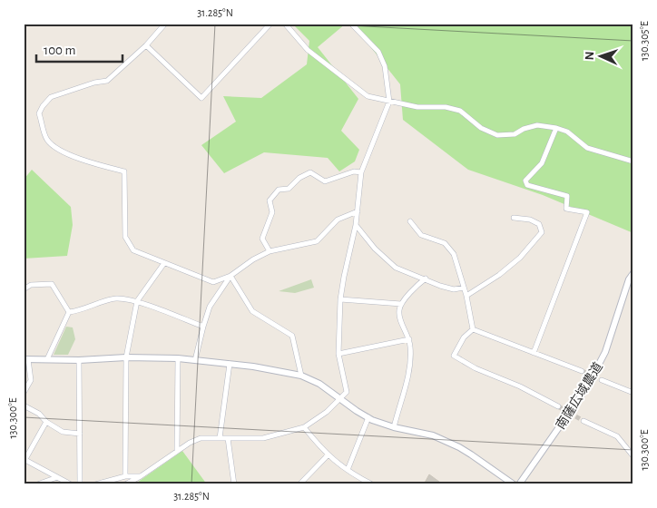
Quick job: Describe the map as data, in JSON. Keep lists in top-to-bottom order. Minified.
{"streets":{"street":["南薩広域農道"]},"scale_bar":"100 m","north":"left","coordinates":["31.285°N","130.305°E","130.300°E"]}
